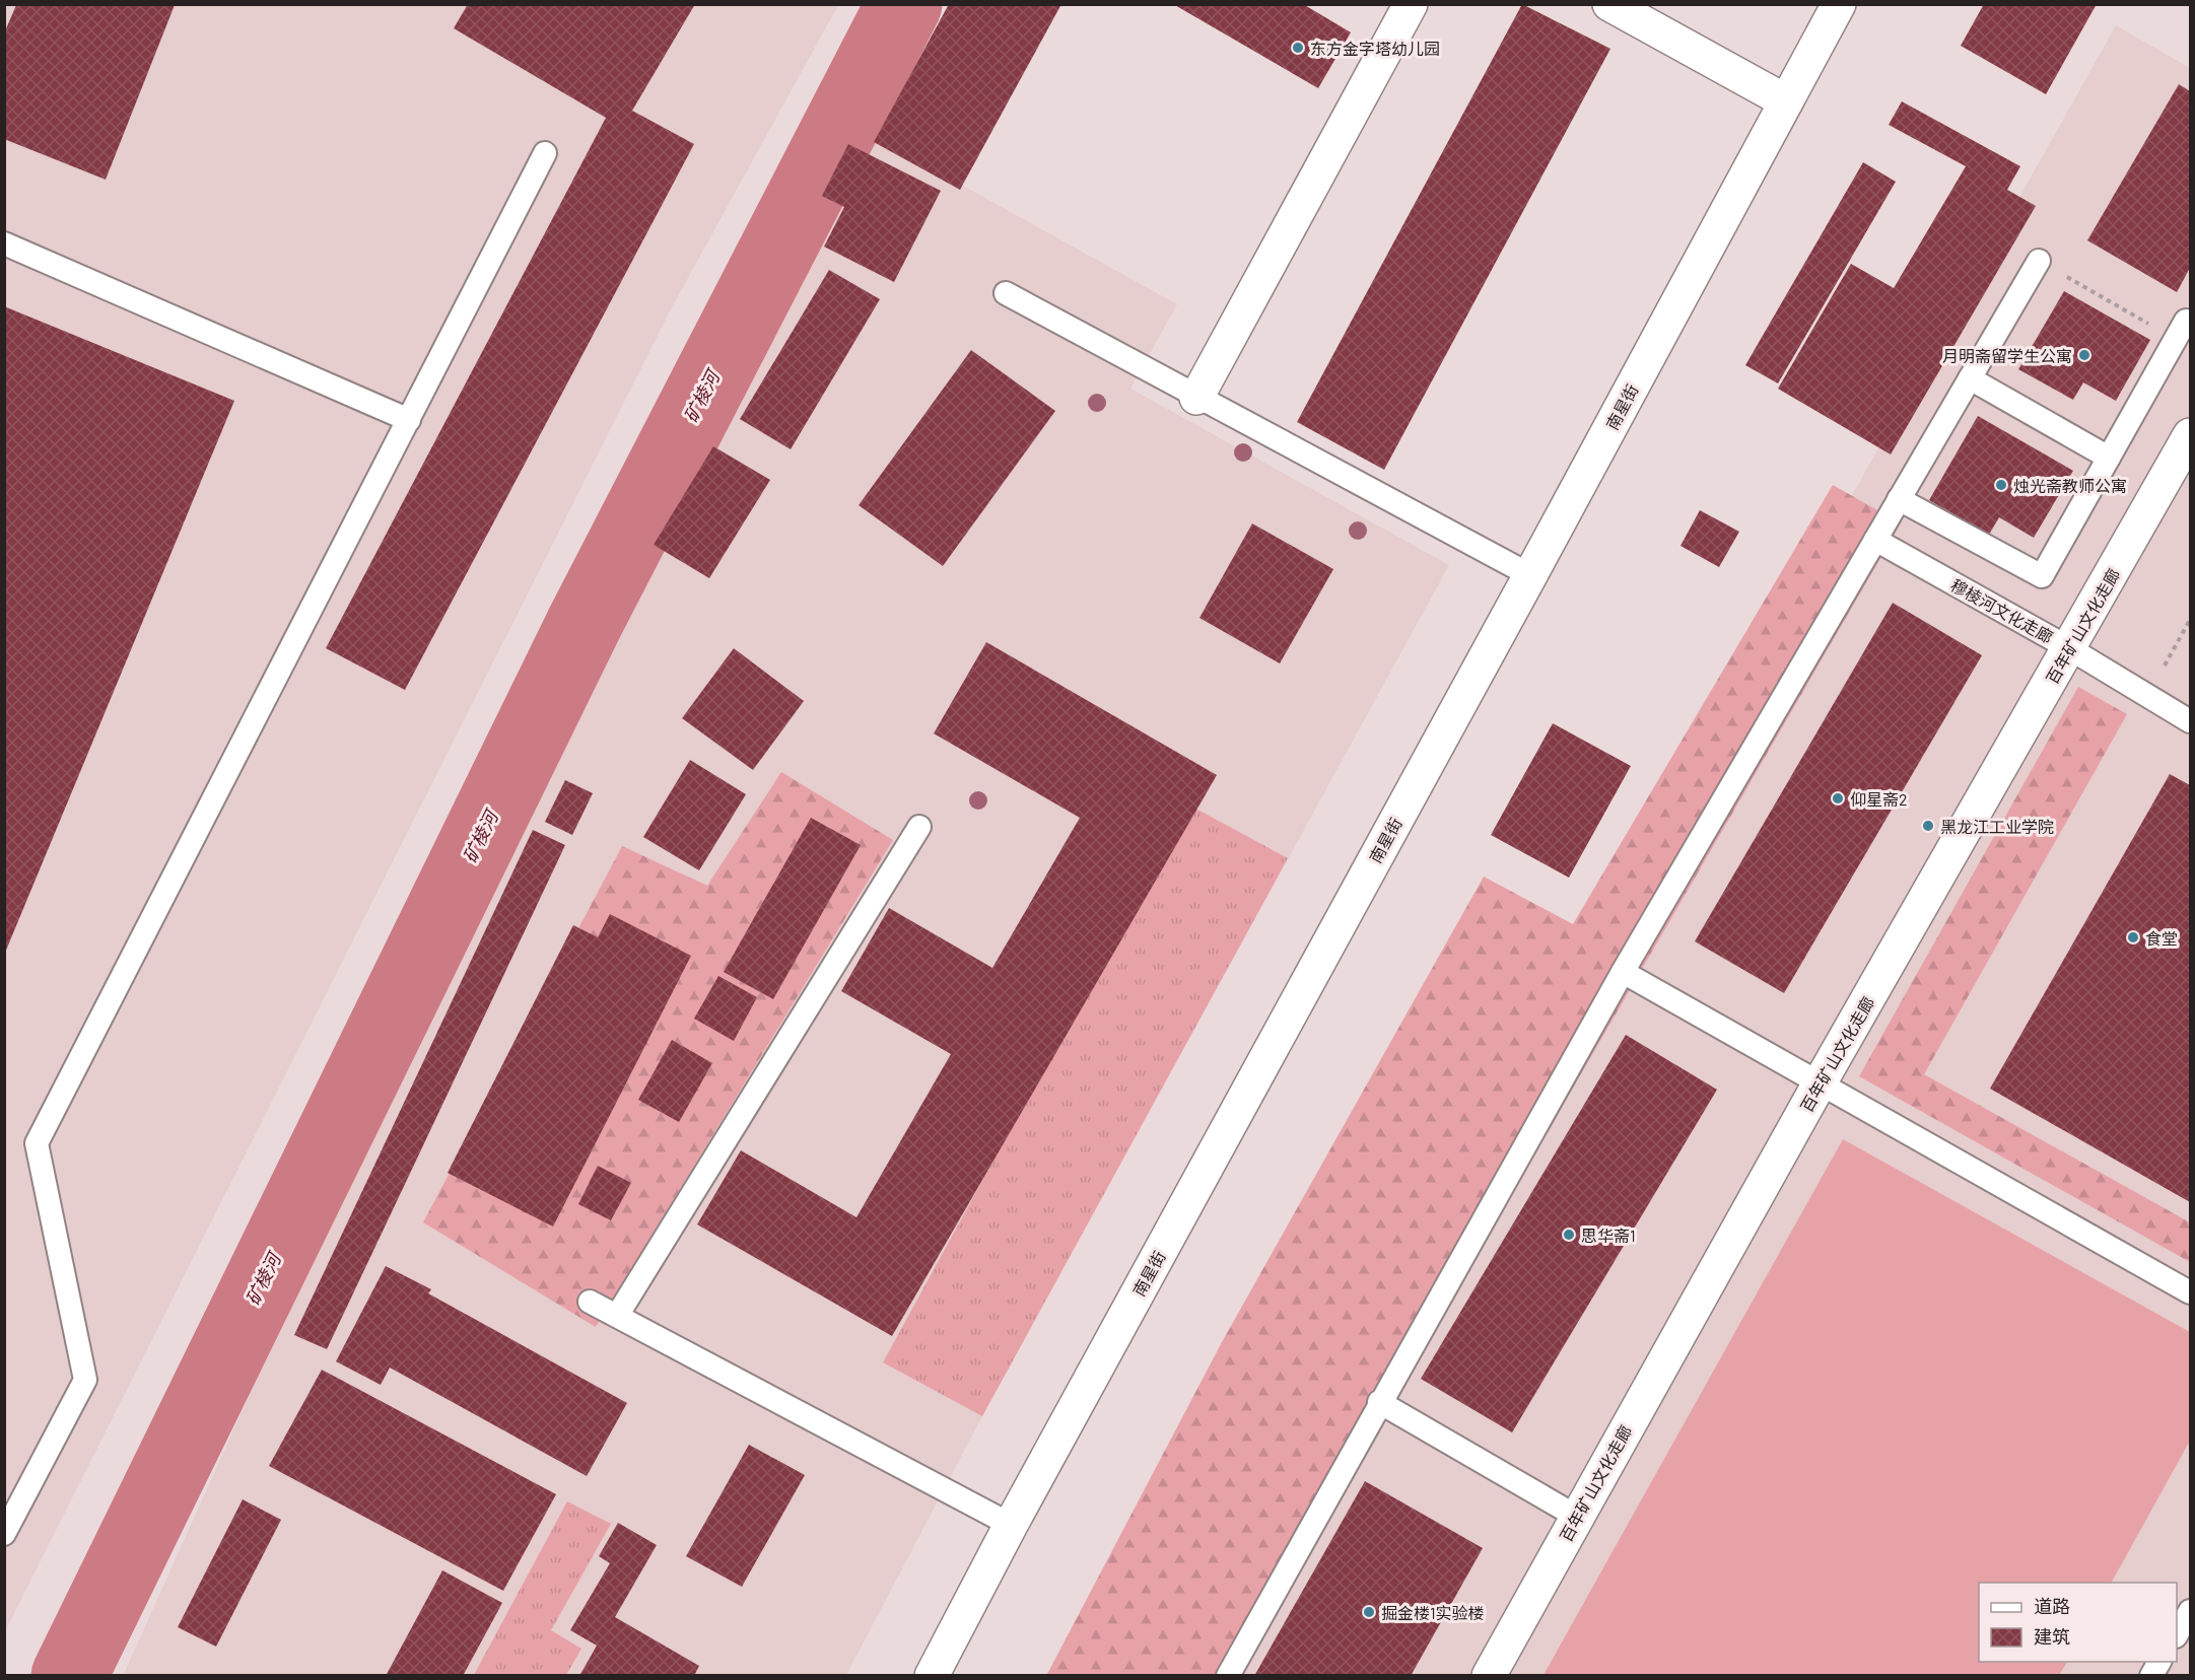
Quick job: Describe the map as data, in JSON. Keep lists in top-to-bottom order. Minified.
{"streets":{"street":["南星街","百年矿山文化走廊"],"lane":["穆棱河文化走廊"]},"crossings":[["穆棱河文化走廊","百年矿山文化走廊"]],"water":["矿棱河"],"places":["东方金字塔幼儿园","月明斋留学生公寓","烛光斋教师公寓","仰星斋2","黑龙江工业学院","食堂","思华斋1","掘金楼1实验楼"],"legend":["道路","建筑"]}
